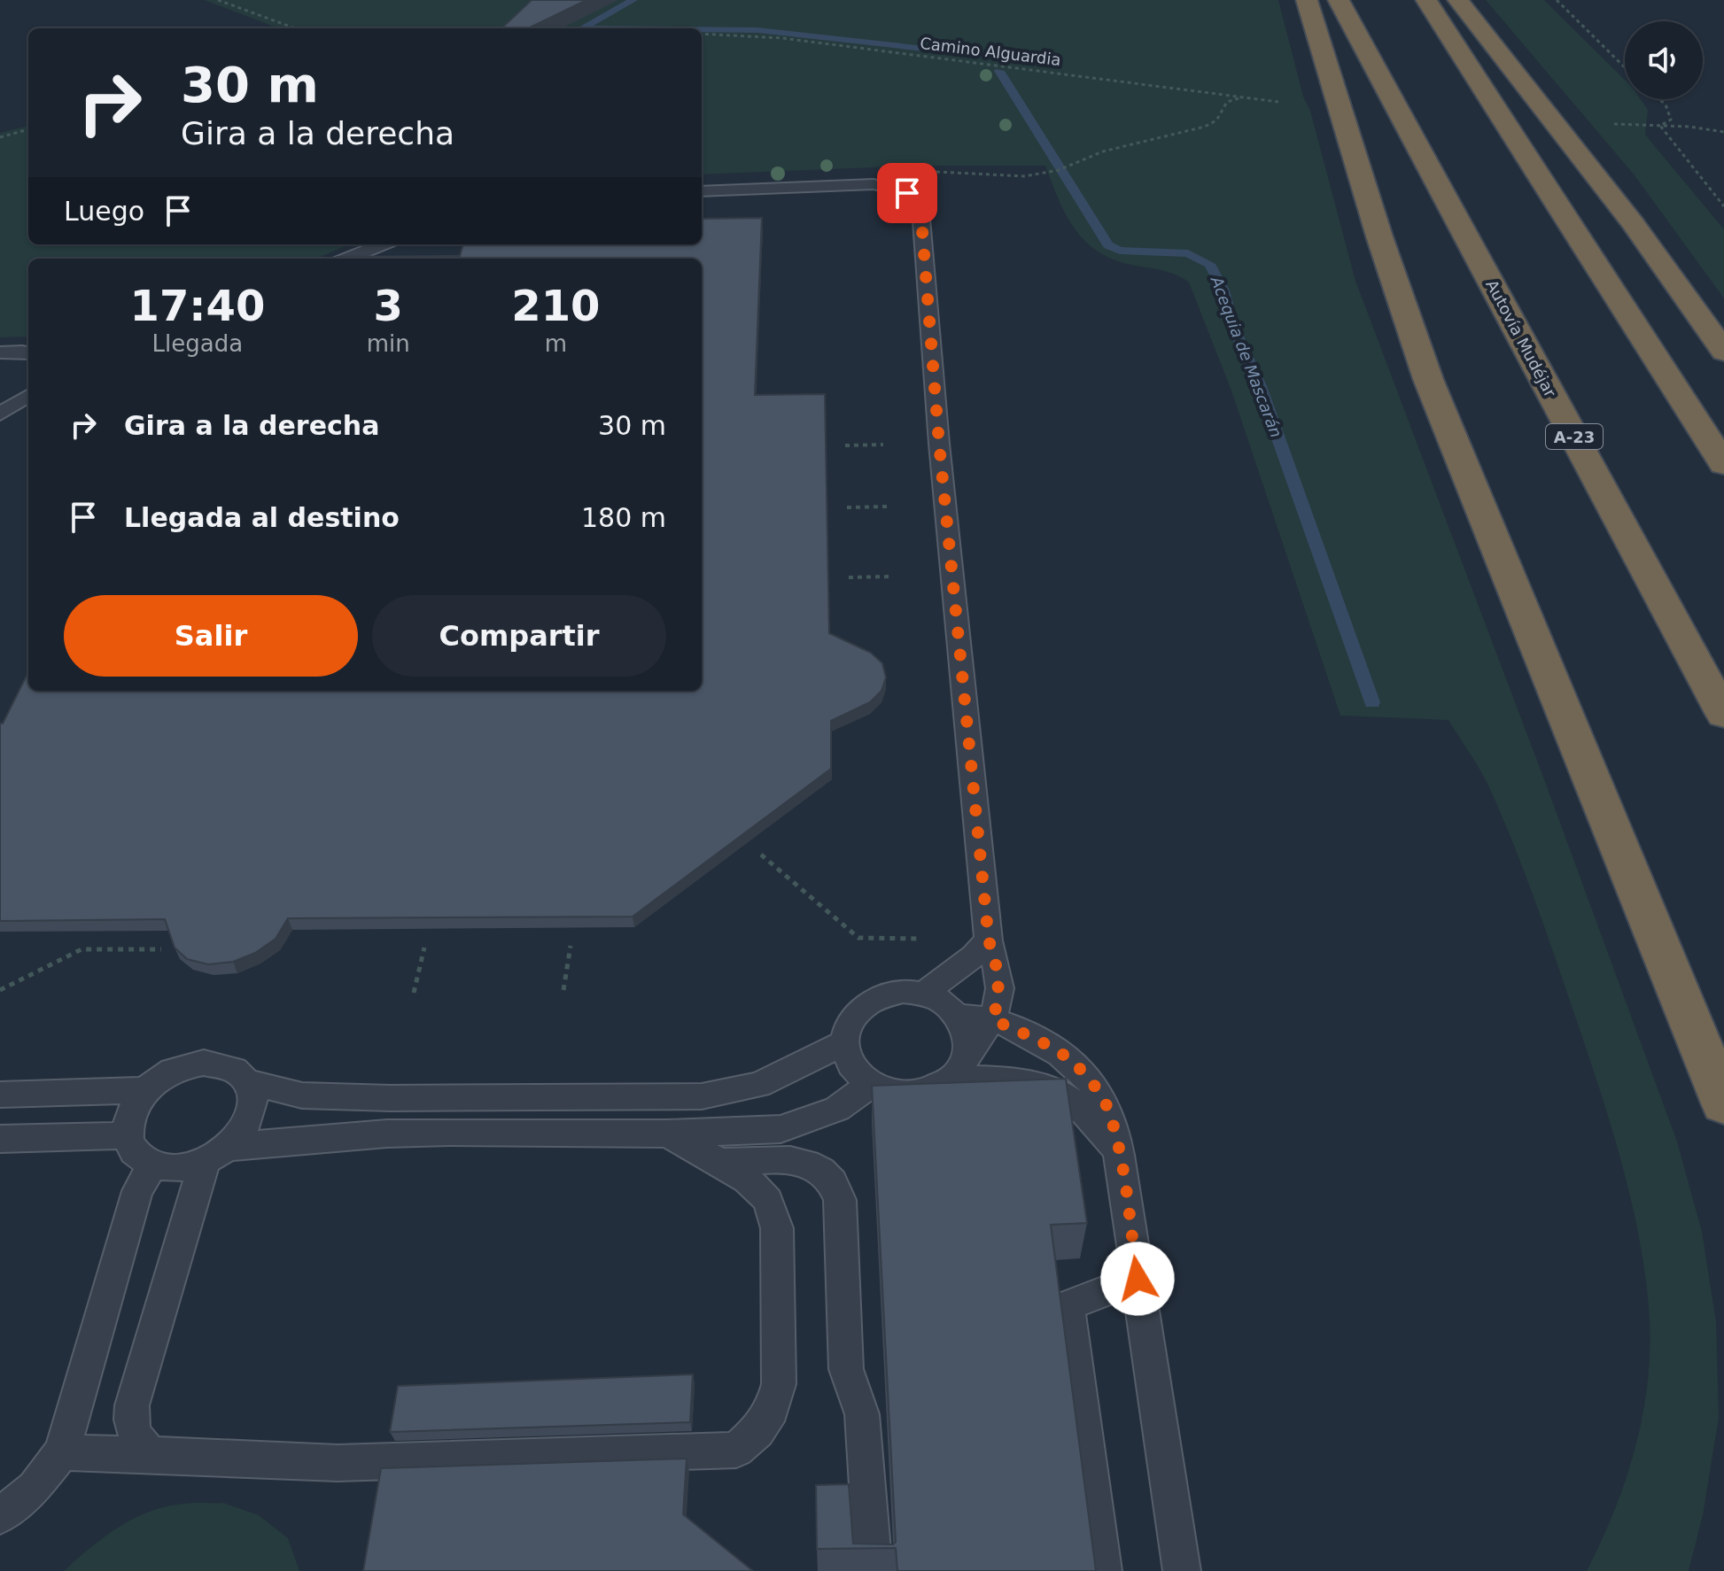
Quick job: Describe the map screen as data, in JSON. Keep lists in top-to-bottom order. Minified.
{"streets":{"highway":["Autovía Mudéjar","A-23"],"path":["Camino Alguardia"]},"water":["Acequia de Mascarán"],"page":{"turn":["30 m","Gira a la derecha"],"then":"Luego","eta":["17:40","Llegada","3","min","210","m"],"list":[{"name":"Gira a la derecha","value":"30 m"},{"name":"Llegada al destino","value":"180 m"}],"buttons":["Salir","Compartir"]}}
